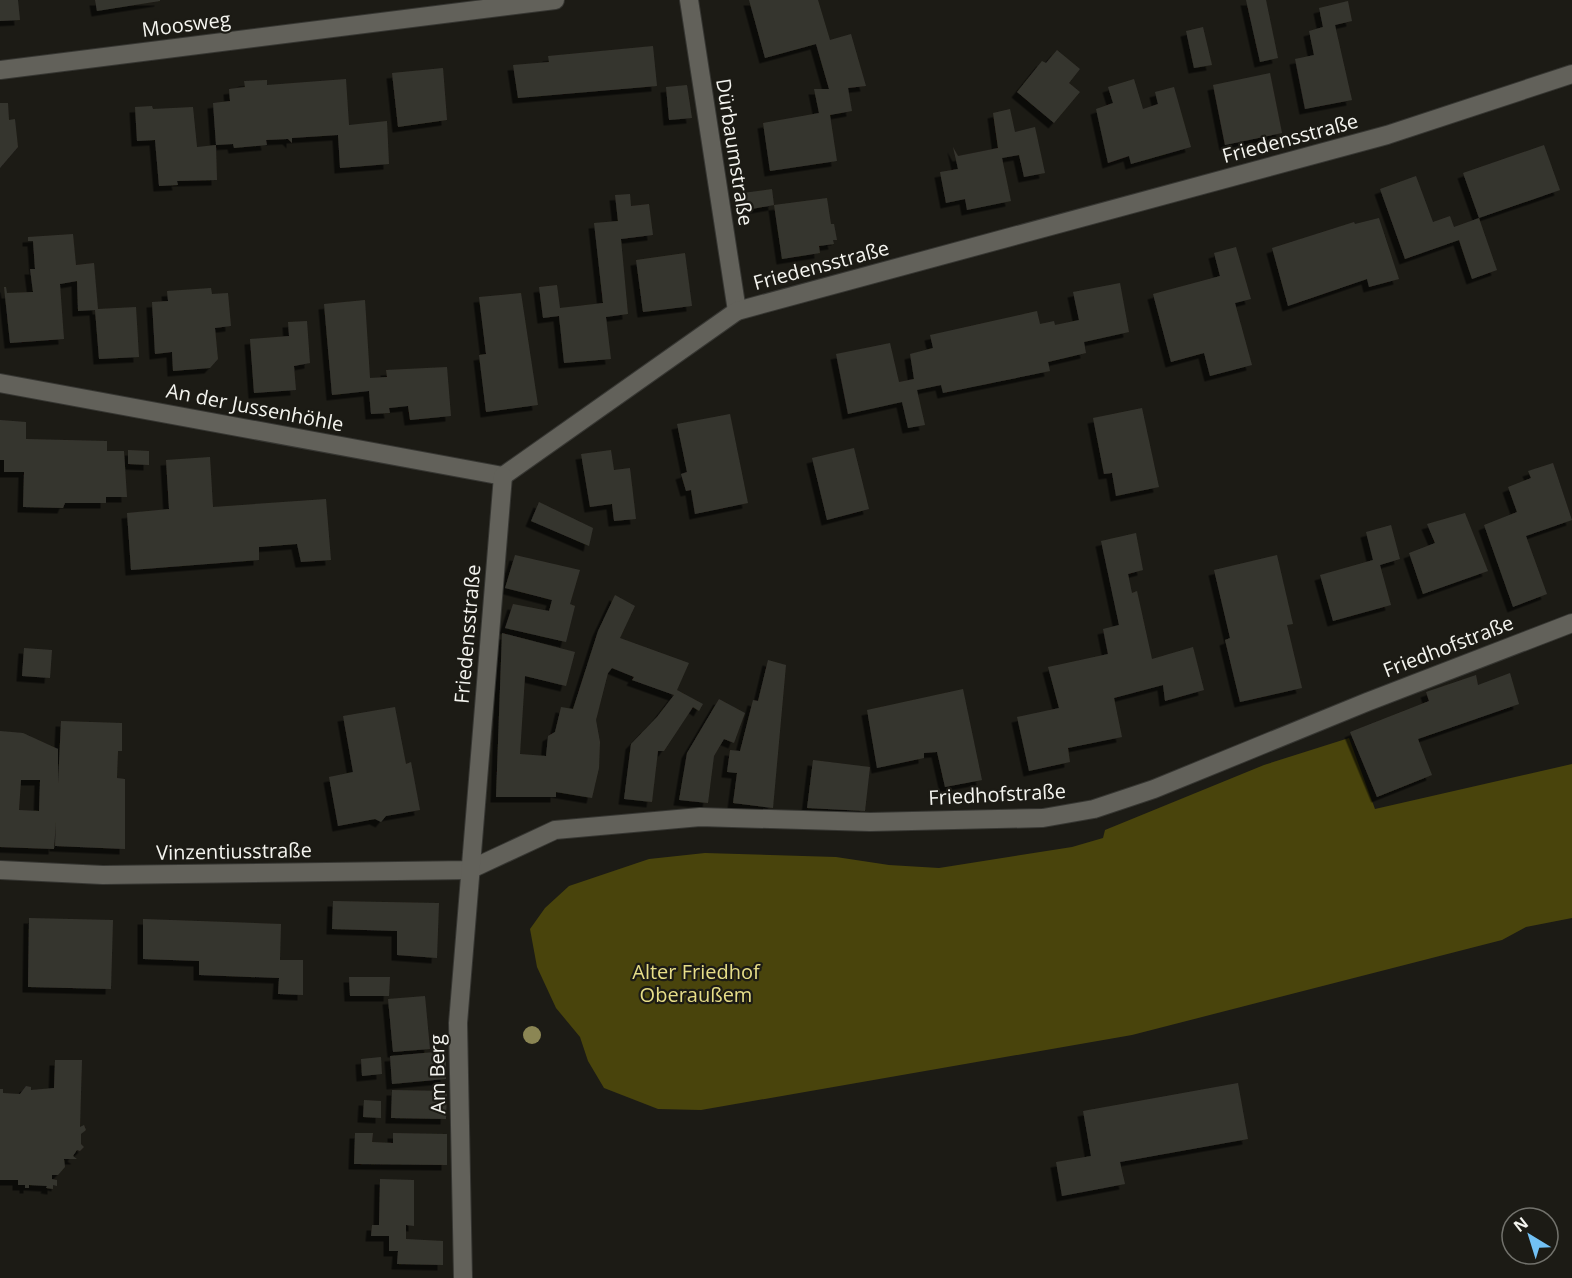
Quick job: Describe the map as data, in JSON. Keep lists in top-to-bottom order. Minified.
{"streets":{"street":["Moosweg","Friedensstraße","Dürbaumstraße","An der Jussenhöhle","Friedhofstraße","Vinzentiusstraße","Am Berg"]},"crossings":[["Friedensstraße","Dürbaumstraße"],["Friedensstraße","An der Jussenhöhle"],["Friedensstraße","Friedhofstraße"],["Friedensstraße","Vinzentiusstraße"],["Friedensstraße","Am Berg"],["Friedhofstraße","Vinzentiusstraße"],["Friedhofstraße","Am Berg"],["Vinzentiusstraße","Am Berg"]],"parks":["Alter Friedhof Oberaußem"],"north":"top left"}
